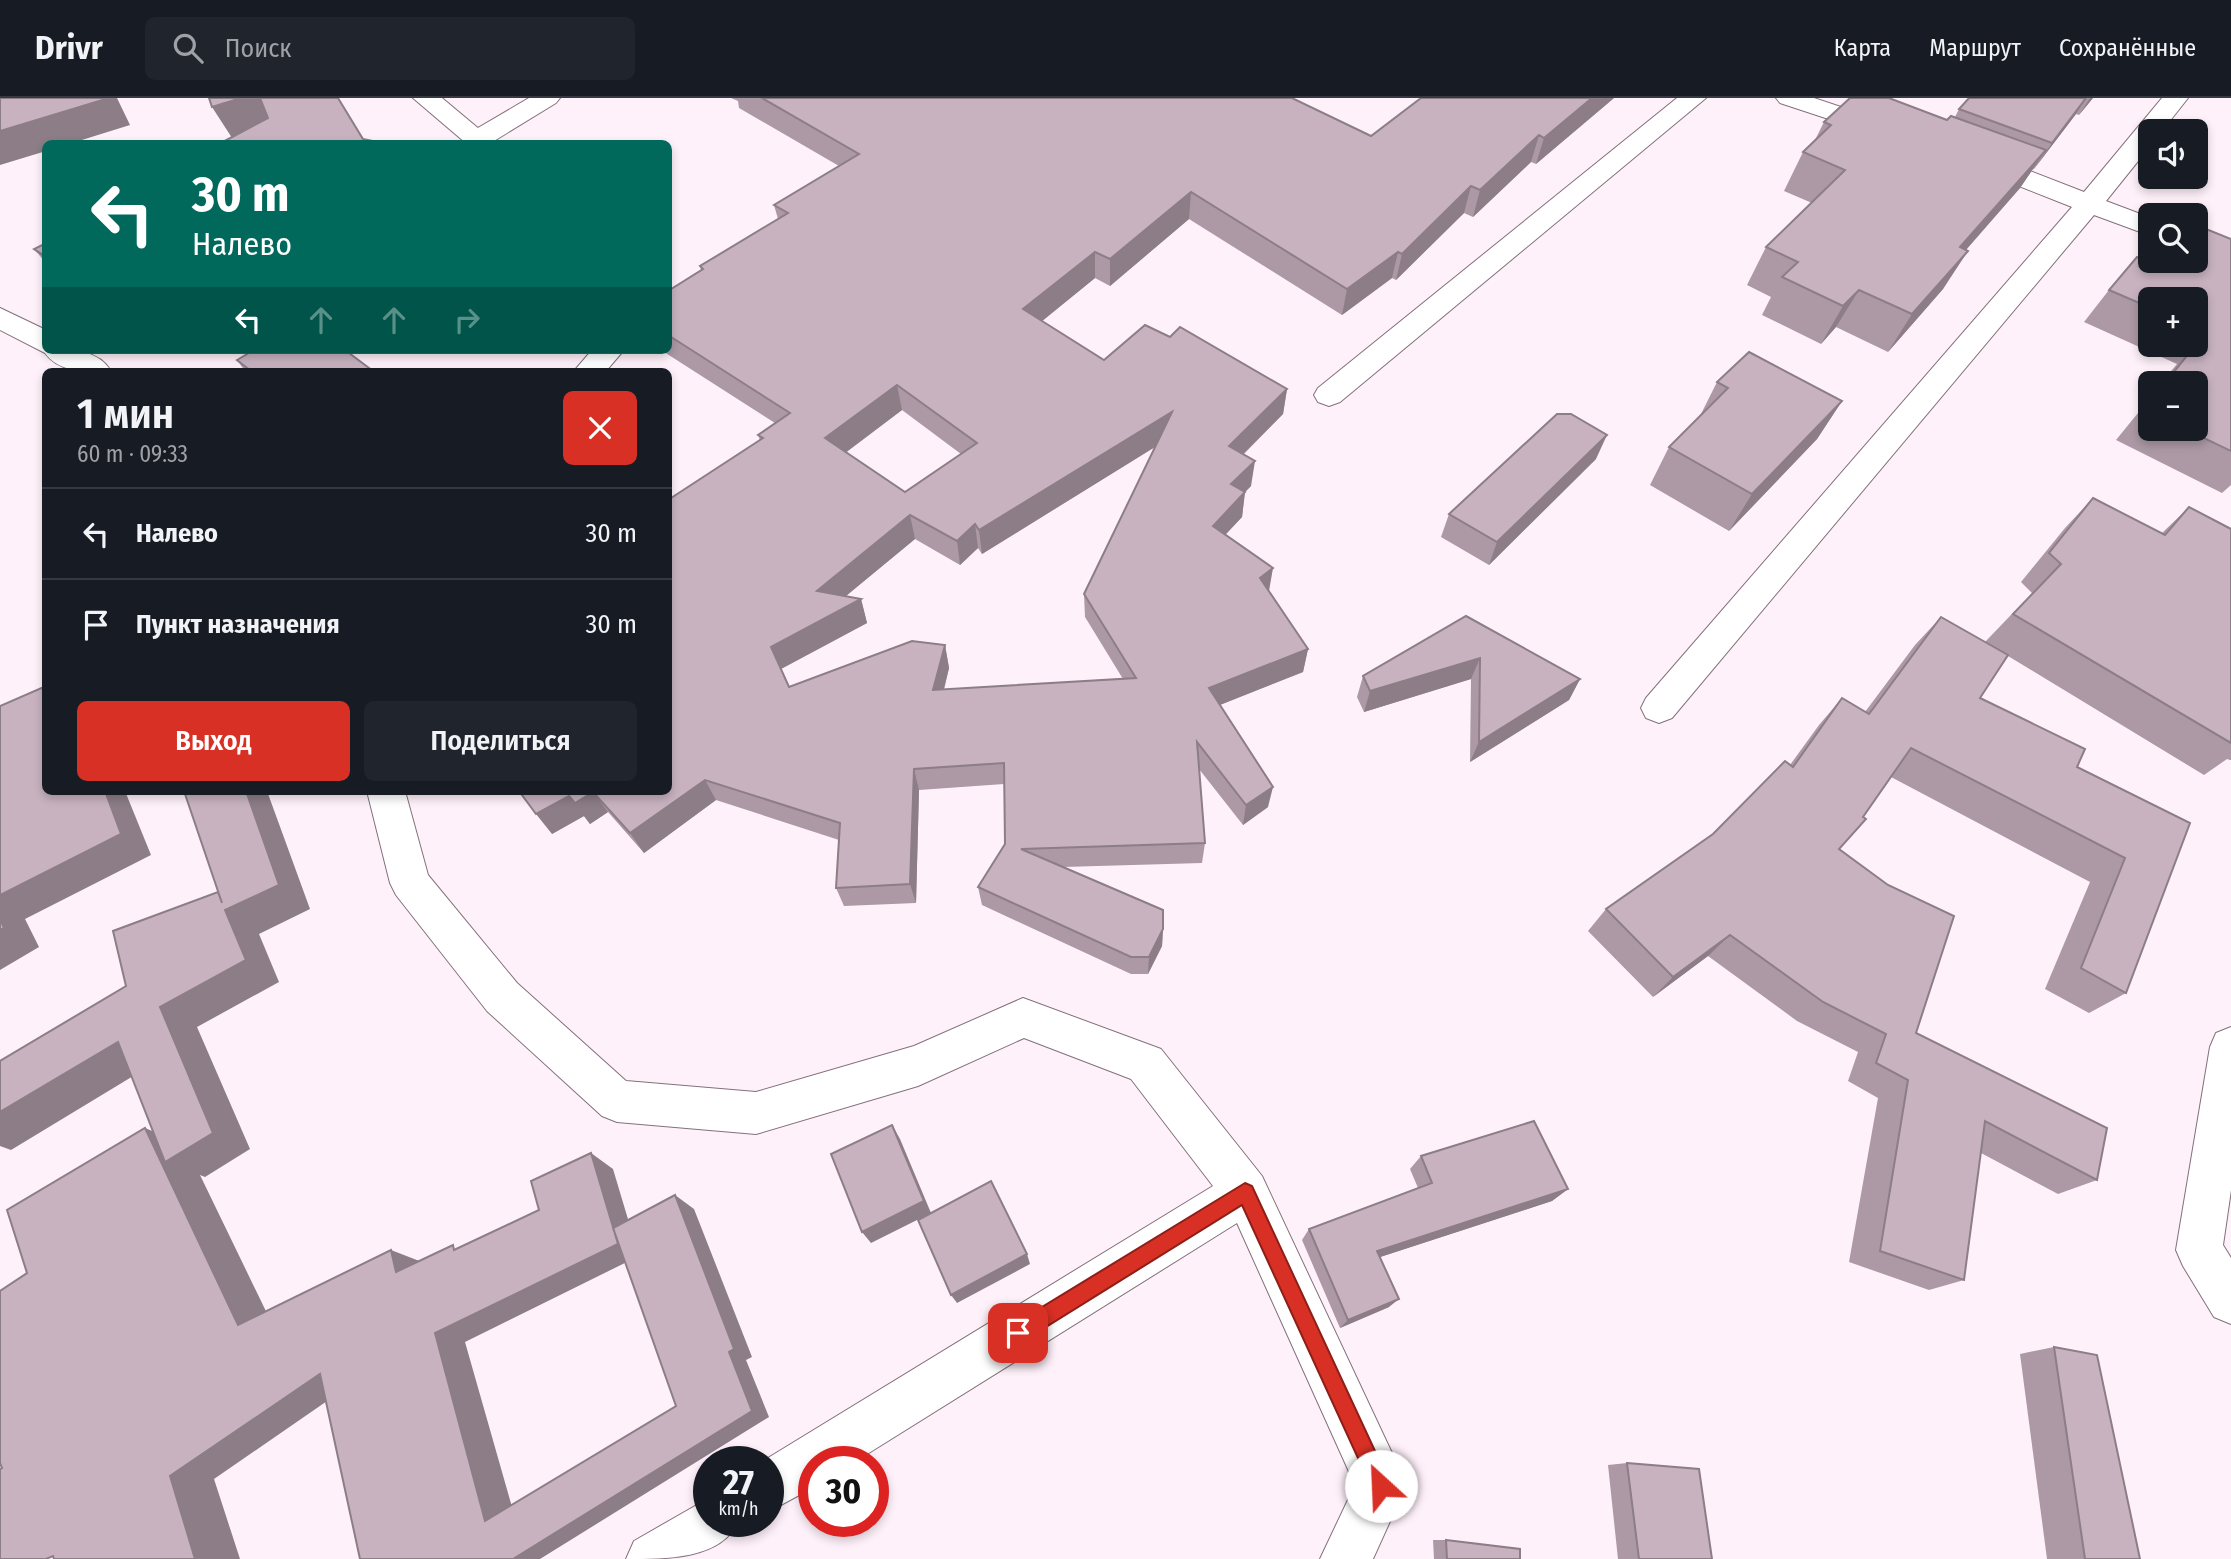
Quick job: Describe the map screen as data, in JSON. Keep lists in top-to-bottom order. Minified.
{"page":{"header":"Drivr","search":"Поиск","nav":["Карта","Маршрут","Сохранённые"],"map_buttons":["+","−"],"turn":["30 m","Налево"],"heading":["1 мин","60 m · 09:33"],"list":[{"name":"Налево","value":"30 m"},{"name":"Пункт назначения","value":"30 m"}],"buttons":["Выход","Поделиться"],"speed":"27 km/h","limit":"30"}}
